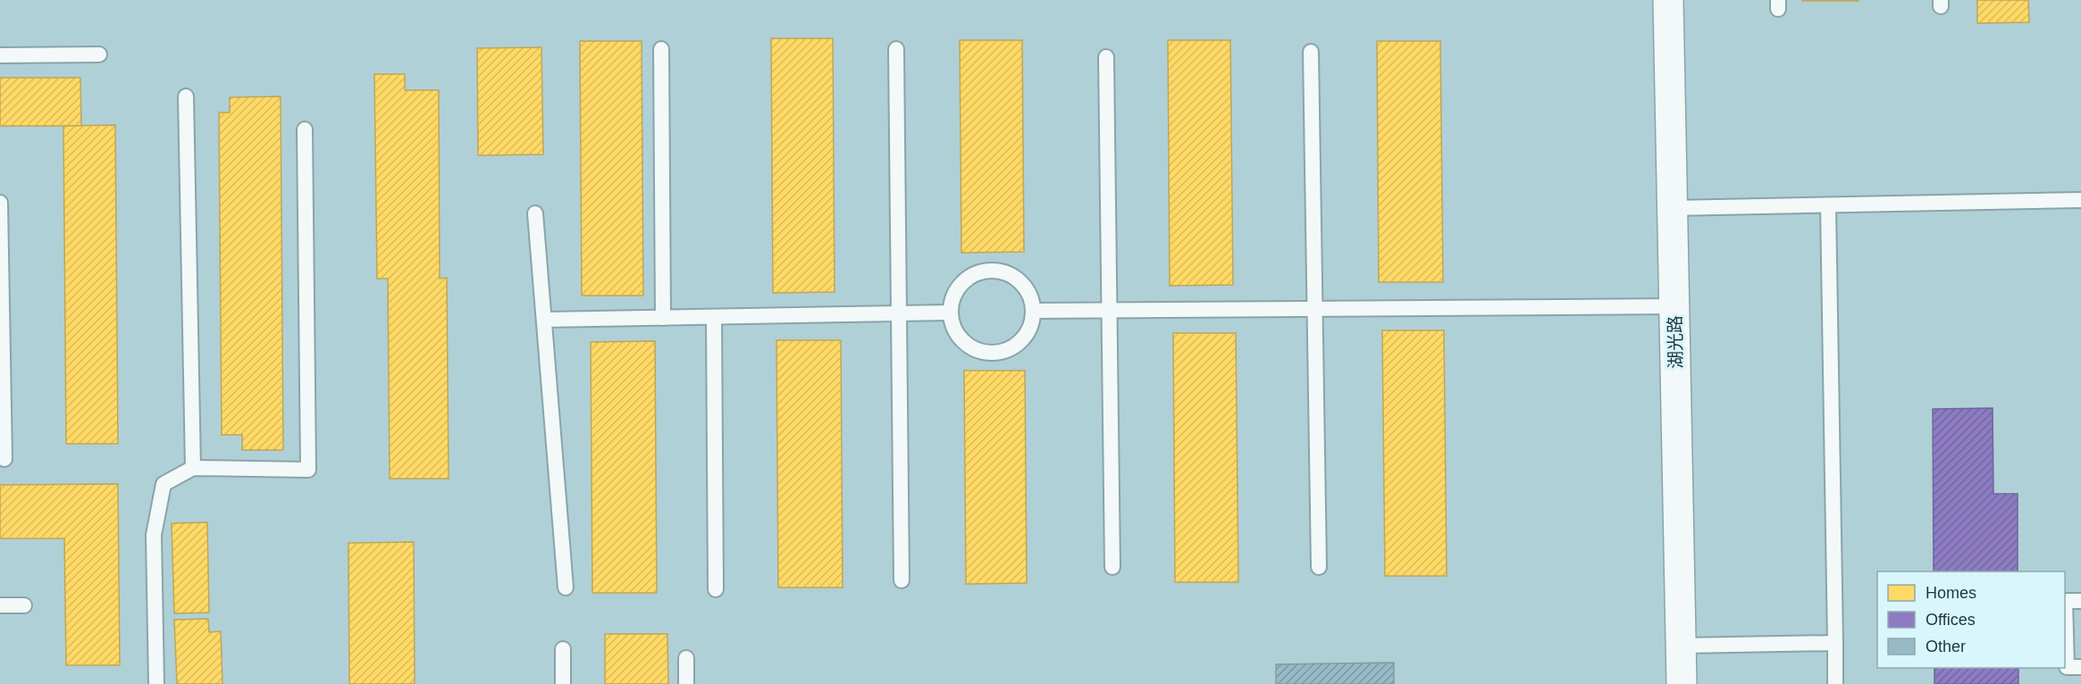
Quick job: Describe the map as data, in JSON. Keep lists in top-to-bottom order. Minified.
{"streets":{"street":["湖光路"]},"legend":["Homes","Offices","Other"]}
